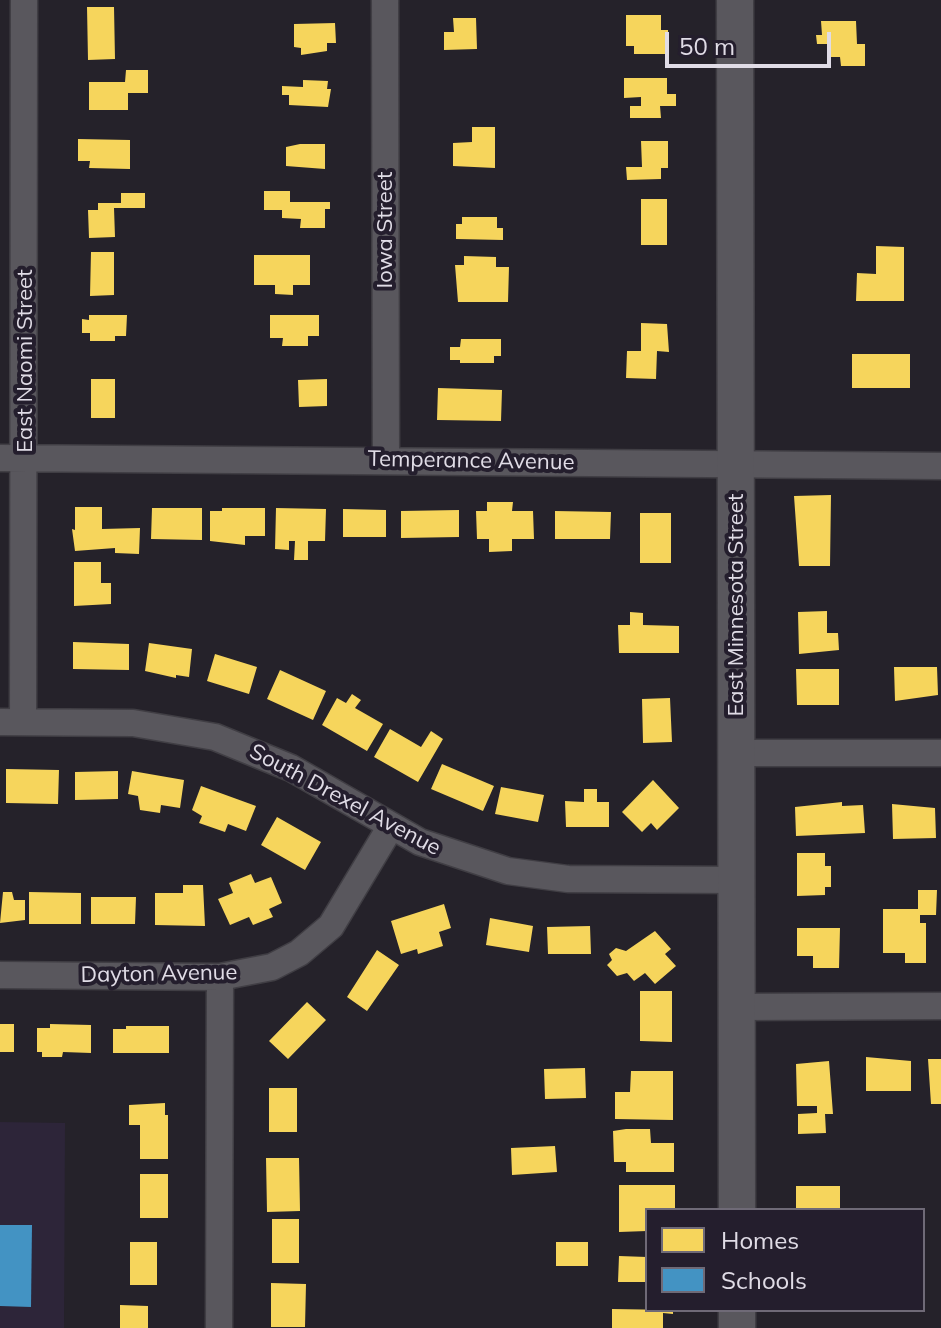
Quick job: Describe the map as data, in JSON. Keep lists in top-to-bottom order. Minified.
{"streets":{"street":["Iowa Street","East Naomi Street","Temperance Avenue","East Minnesota Street","South Drexel Avenue","Dayton Avenue"]},"crossings":[["Iowa Street","Temperance Avenue"],["East Naomi Street","Temperance Avenue"],["East Naomi Street","South Drexel Avenue"],["Temperance Avenue","East Minnesota Street"],["East Minnesota Street","South Drexel Avenue"],["South Drexel Avenue","Dayton Avenue"]],"legend":["Homes","Schools"],"scale_bar":"50 m"}
